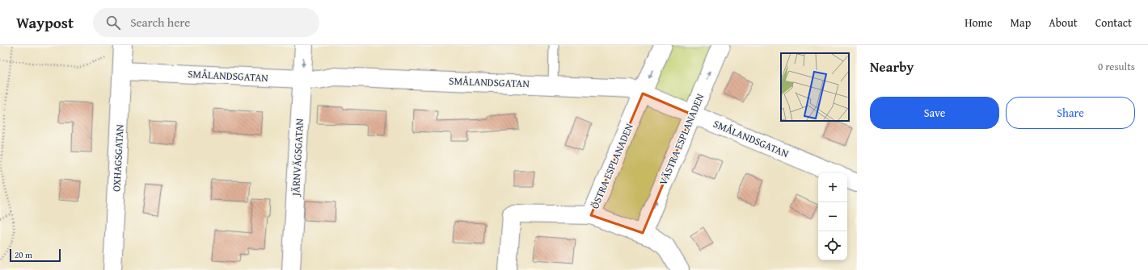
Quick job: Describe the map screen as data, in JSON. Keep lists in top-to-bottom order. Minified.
{"streets":{"street":["SMÅLANDSGATAN","VÄSTRA ESPLANADEN","JÄRNVÄGSGATAN","OXHAGSGATAN","ÖSTRA ESPLANADEN"]},"crossings":[["SMÅLANDSGATAN","VÄSTRA ESPLANADEN"],["SMÅLANDSGATAN","JÄRNVÄGSGATAN"],["SMÅLANDSGATAN","OXHAGSGATAN"],["SMÅLANDSGATAN","ÖSTRA ESPLANADEN"]],"one_way":["VÄSTRA ESPLANADEN"],"scale_bar":"20 m","page":{"header":"Waypost","search":"Search here","nav":["Home","Map","About","Contact"],"heading":["Nearby","0 results"],"buttons":["Save","Share"],"map_buttons":["+","−"],"scale":"20 m"}}
